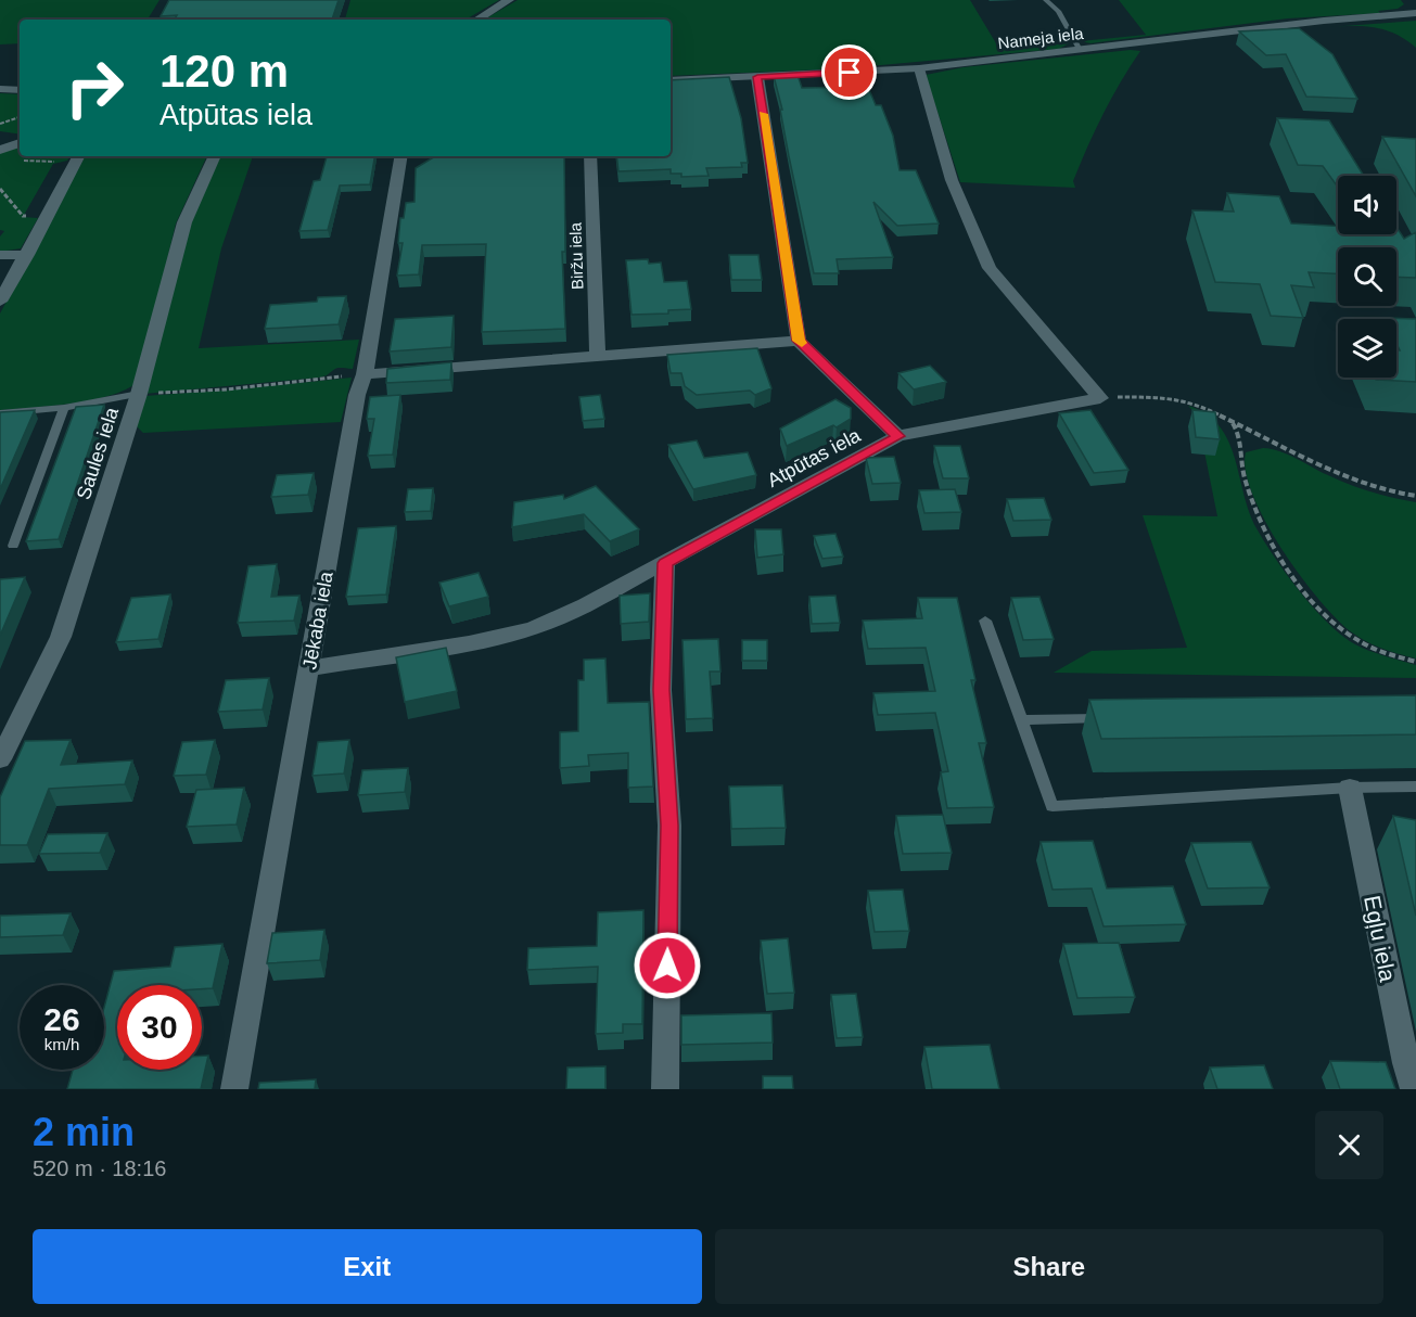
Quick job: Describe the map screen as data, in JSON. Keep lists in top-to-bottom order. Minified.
{"streets":{"street":["Nameja iela","Biržu iela","Saules iela","Atpūtas iela","Jēkaba iela","Egļu iela"]},"crossings":[["Atpūtas iela","Jēkaba iela"]],"page":{"turn":["120 m","Atpūtas iela"],"speed":"26 km/h","limit":"30","heading":["2 min","520 m · 18:16"],"buttons":["Exit","Share"]}}
